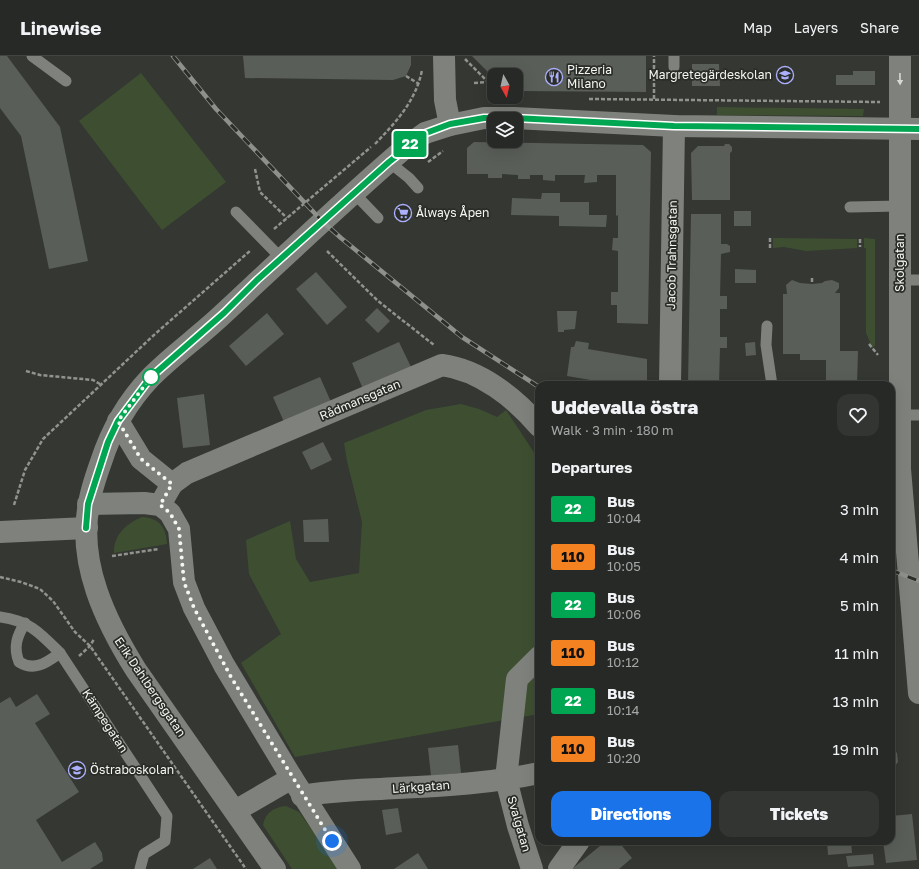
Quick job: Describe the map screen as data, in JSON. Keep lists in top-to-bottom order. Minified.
{"streets":{"street":["Jacob Trahnsgatan","Skolgatan","Rådmansgatan","Erik Dahlbergsgatan","Lärkgatan","Svalgatan"],"lane":["Kämpegatan"]},"crossings":[["Jacob Trahnsgatan","Erik Dahlbergsgatan"],["Skolgatan","Erik Dahlbergsgatan"],["Lärkgatan","Svalgatan"]],"places":{"school or university":["Margretegärdeskolan","Östraboskolan"],"restaurant":["Pizzeria Milano"],"supermarket":["Ålways Åpen"]},"lines":["bus line 22"],"north":"bottom","page":{"header":"Linewise","nav":["Map","Layers","Share"],"on_map":"22","heading":[["Uddevalla östra","Walk · 3 min · 180 m"],"Departures"],"list":[{"mark":"22","name":"Bus","note":"10:04","value":"3 min"},{"mark":"110","name":"Bus","note":"10:05","value":"4 min"},{"mark":"22","name":"Bus","note":"10:06","value":"5 min"},{"mark":"110","name":"Bus","note":"10:12","value":"11 min"},{"mark":"22","name":"Bus","note":"10:14","value":"13 min"},{"mark":"110","name":"Bus","note":"10:20","value":"19 min"}],"buttons":["Directions","Tickets"]}}
